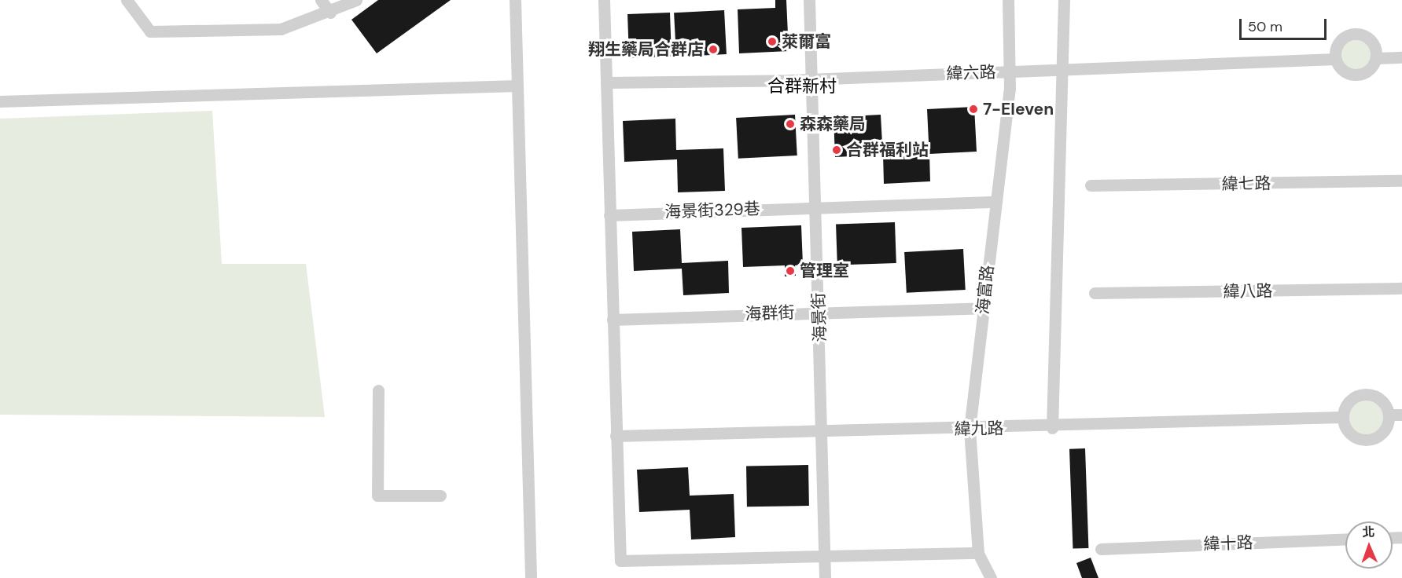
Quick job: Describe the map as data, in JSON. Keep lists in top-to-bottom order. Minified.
{"streets":{"street":["緯六路","緯七路","海景街329巷","海富路","緯八路","海群街","海景街","緯九路","緯十路"]},"crossings":[["緯六路","海富路"],["緯六路","海景街"],["海景街329巷","海富路"],["海景街329巷","海景街"],["海富路","海群街"],["海富路","緯九路"],["海群街","海景街"],["海景街","緯九路"]],"districts":["合群新村"],"places":["萊爾富","翔生藥局合群店","7-Eleven","森森藥局","合群福利站","管理室"],"scale_bar":"50 m","north":"top"}
